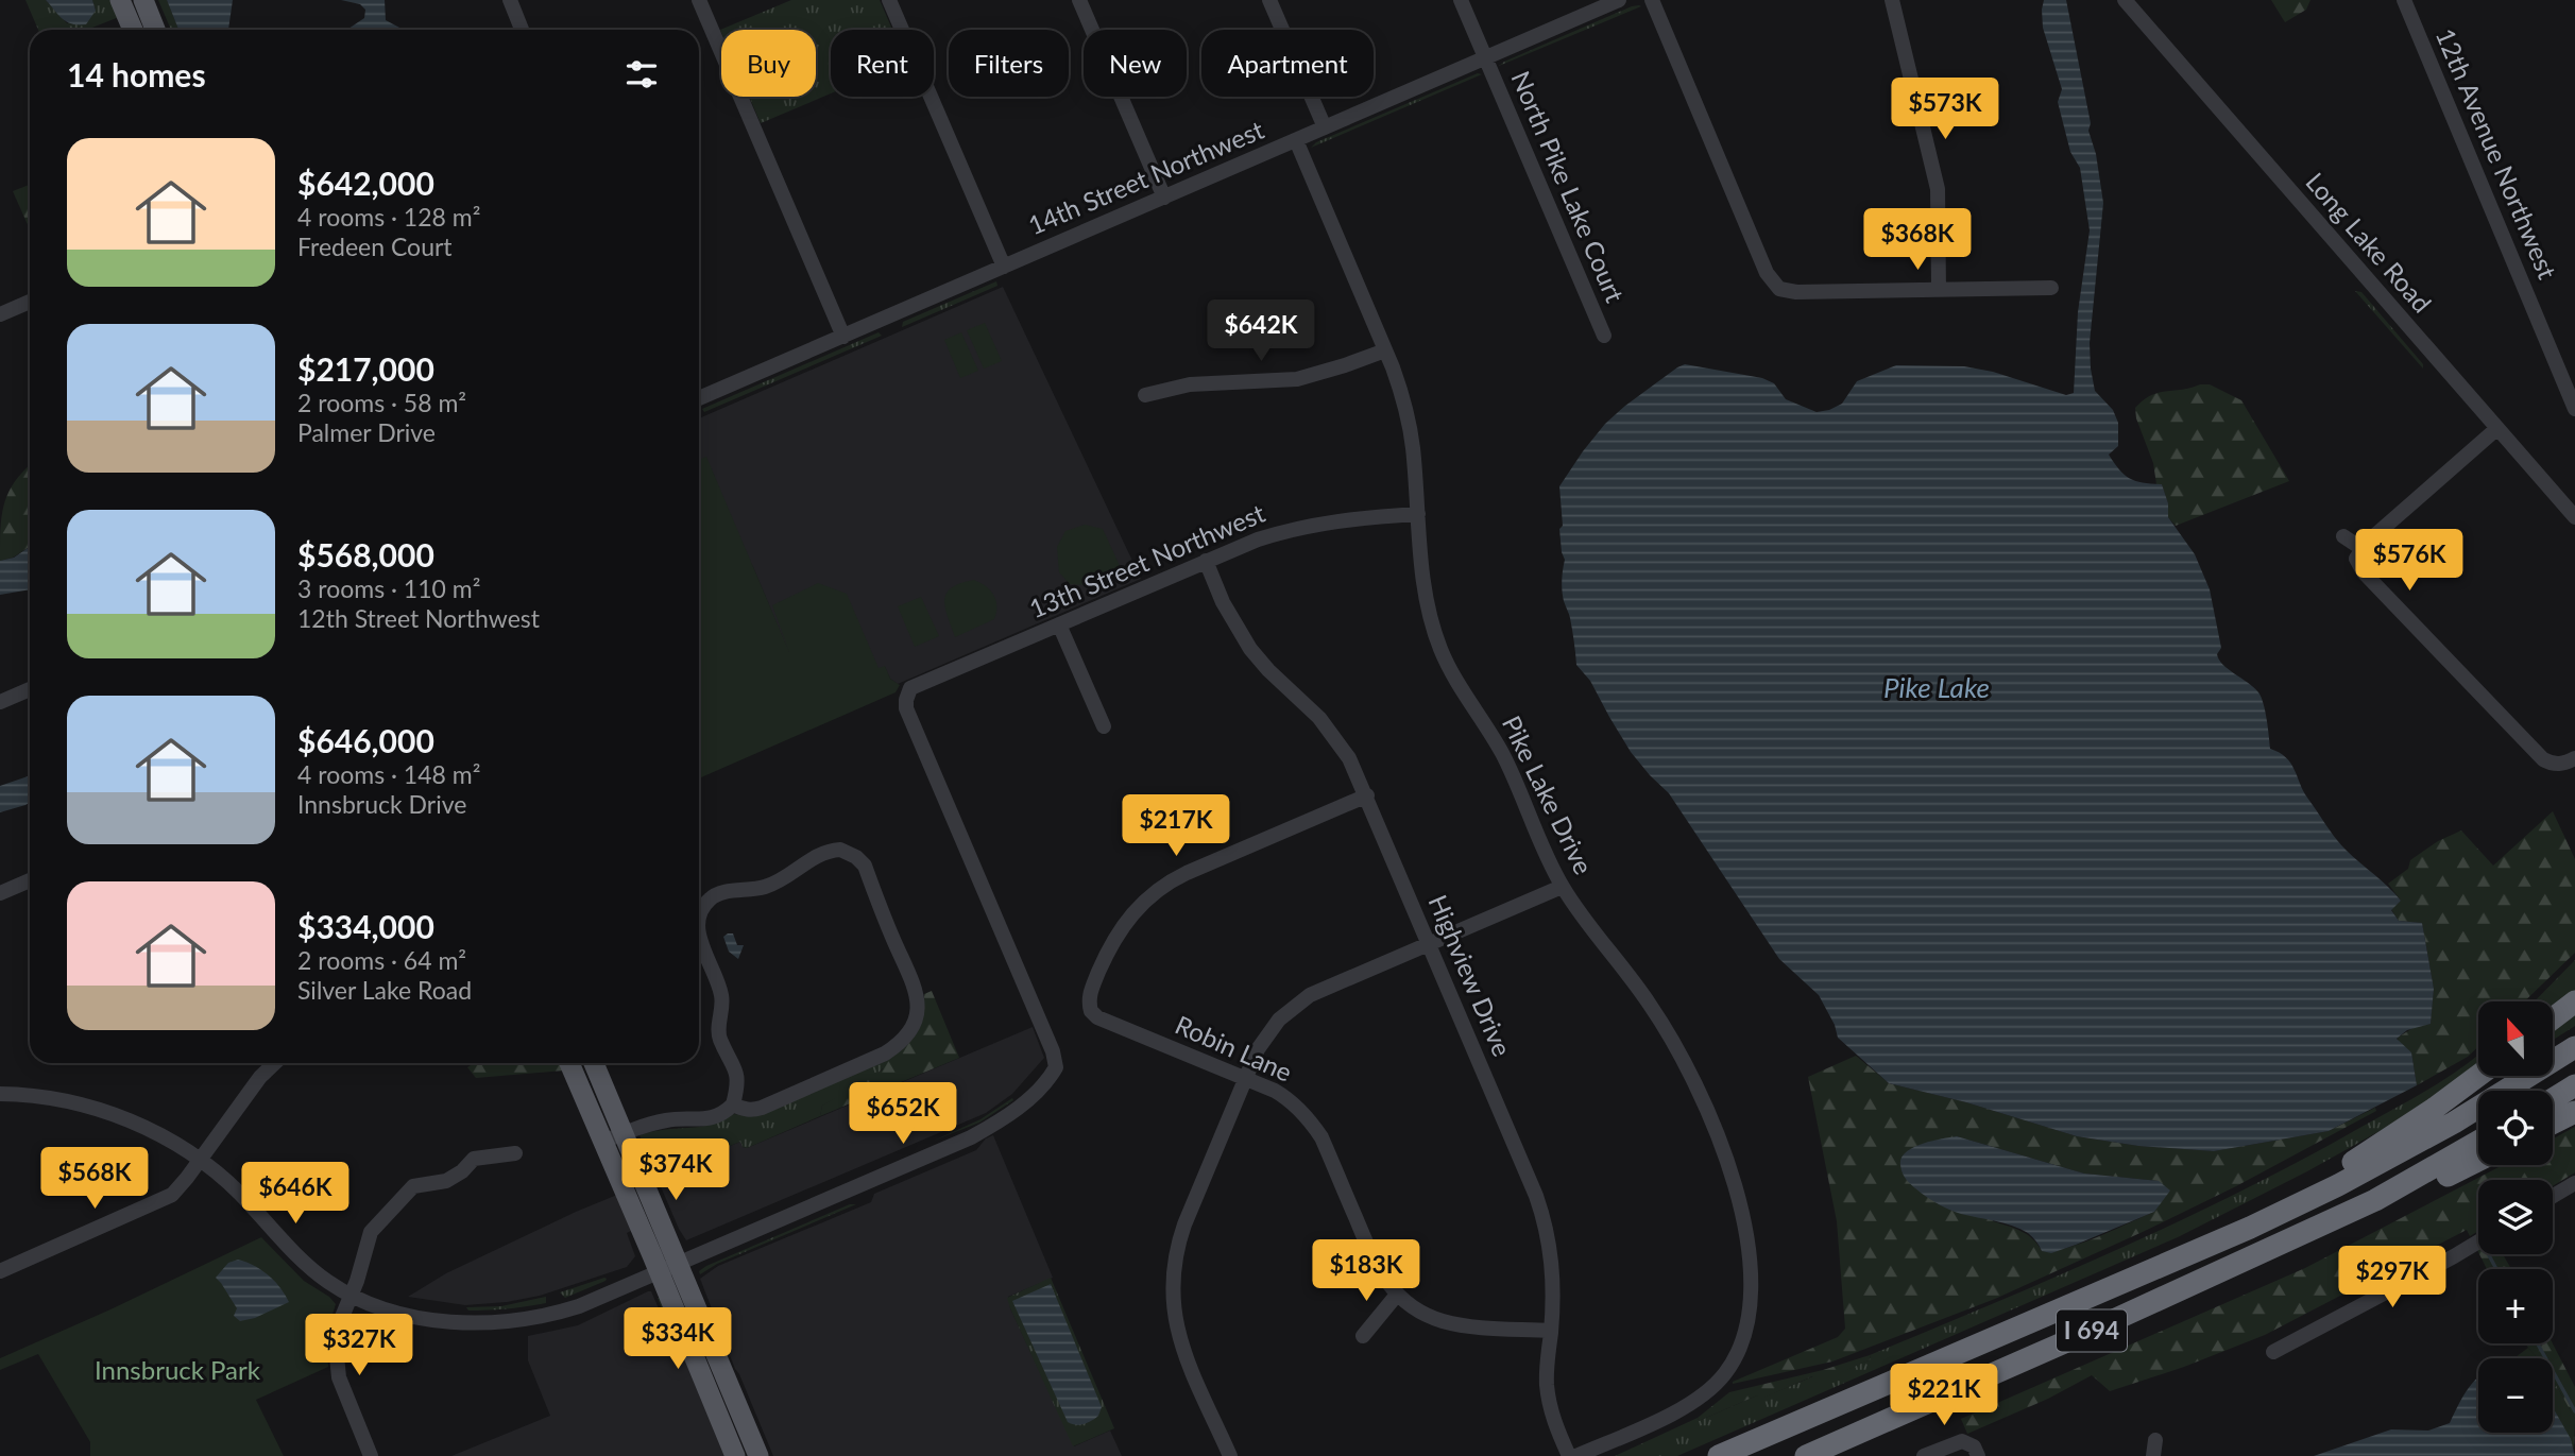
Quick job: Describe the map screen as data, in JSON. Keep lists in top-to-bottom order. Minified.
{"streets":{"highway":["I 694"],"street":["12th Avenue Northwest","14th Street Northwest","North Pike Lake Court","Long Lake Road","13th Street Northwest","Pike Lake Drive","Highview Drive","Robin Lane"]},"crossings":[["14th Street Northwest","North Pike Lake Court"],["14th Street Northwest","Pike Lake Drive"],["13th Street Northwest","Pike Lake Drive"],["13th Street Northwest","Highview Drive"],["Highview Drive","Robin Lane"]],"water":["Pike Lake"],"parks":["Innsbruck Park"],"north":"top","page":{"chip":["Buy","Rent","Filters","New","Apartment"],"heading":"14 homes","price":["$573K","$368K","$642K","$576K","$217K","$652K","$374K","$568K","$646K","$183K","$297K","$334K","$327K","$221K"],"list":[{"name":"$642,000","note":"4 rooms · 128 m² · Fredeen Court"},{"name":"$217,000","note":"2 rooms · 58 m² · Palmer Drive"},{"name":"$568,000","note":"3 rooms · 110 m² · 12th Street Northwest"},{"name":"$646,000","note":"4 rooms · 148 m² · Innsbruck Drive"},{"name":"$334,000","note":"2 rooms · 64 m² · Silver Lake Road"}],"map_buttons":["+","−"]}}
